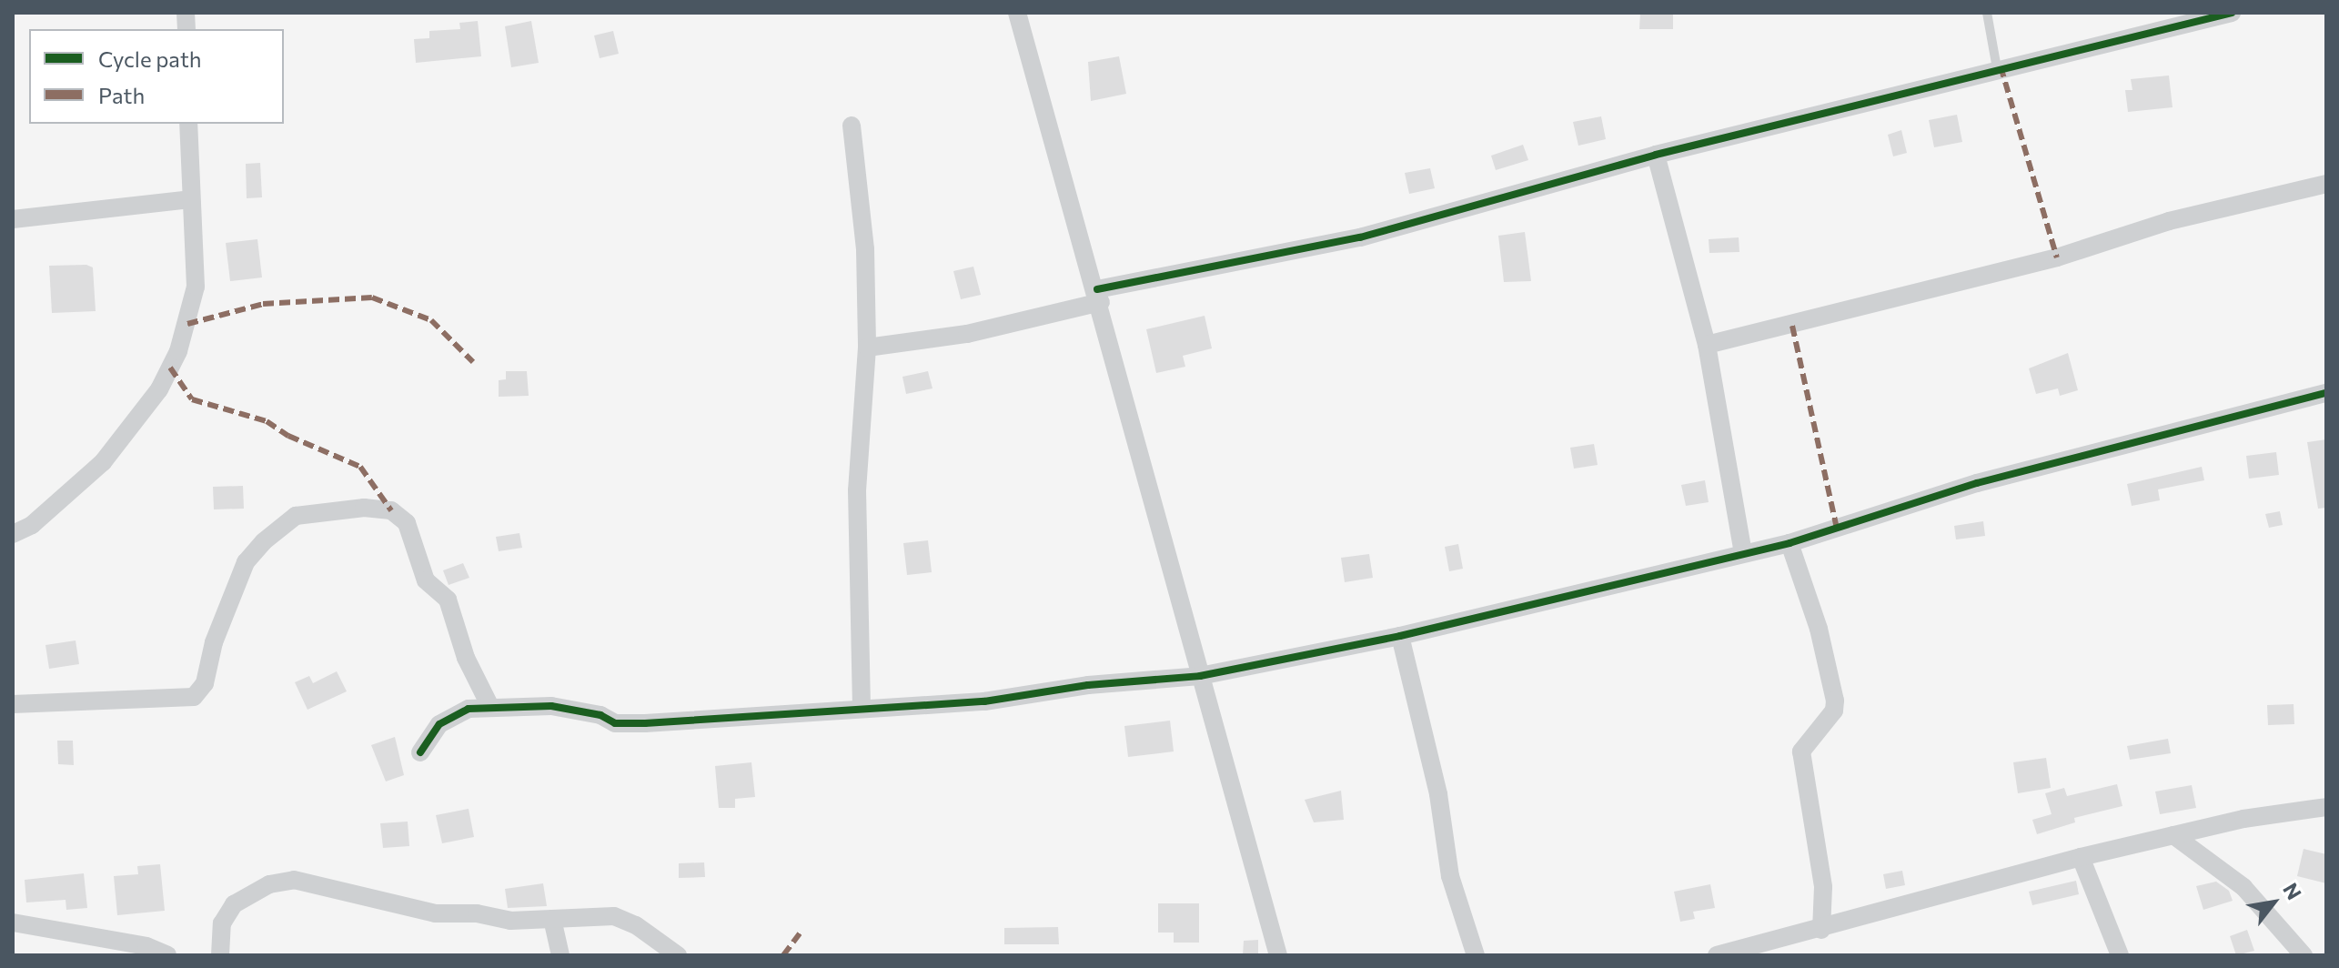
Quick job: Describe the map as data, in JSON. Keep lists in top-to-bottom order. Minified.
{"legend":["Cycle path","Path"],"north":"top right"}
